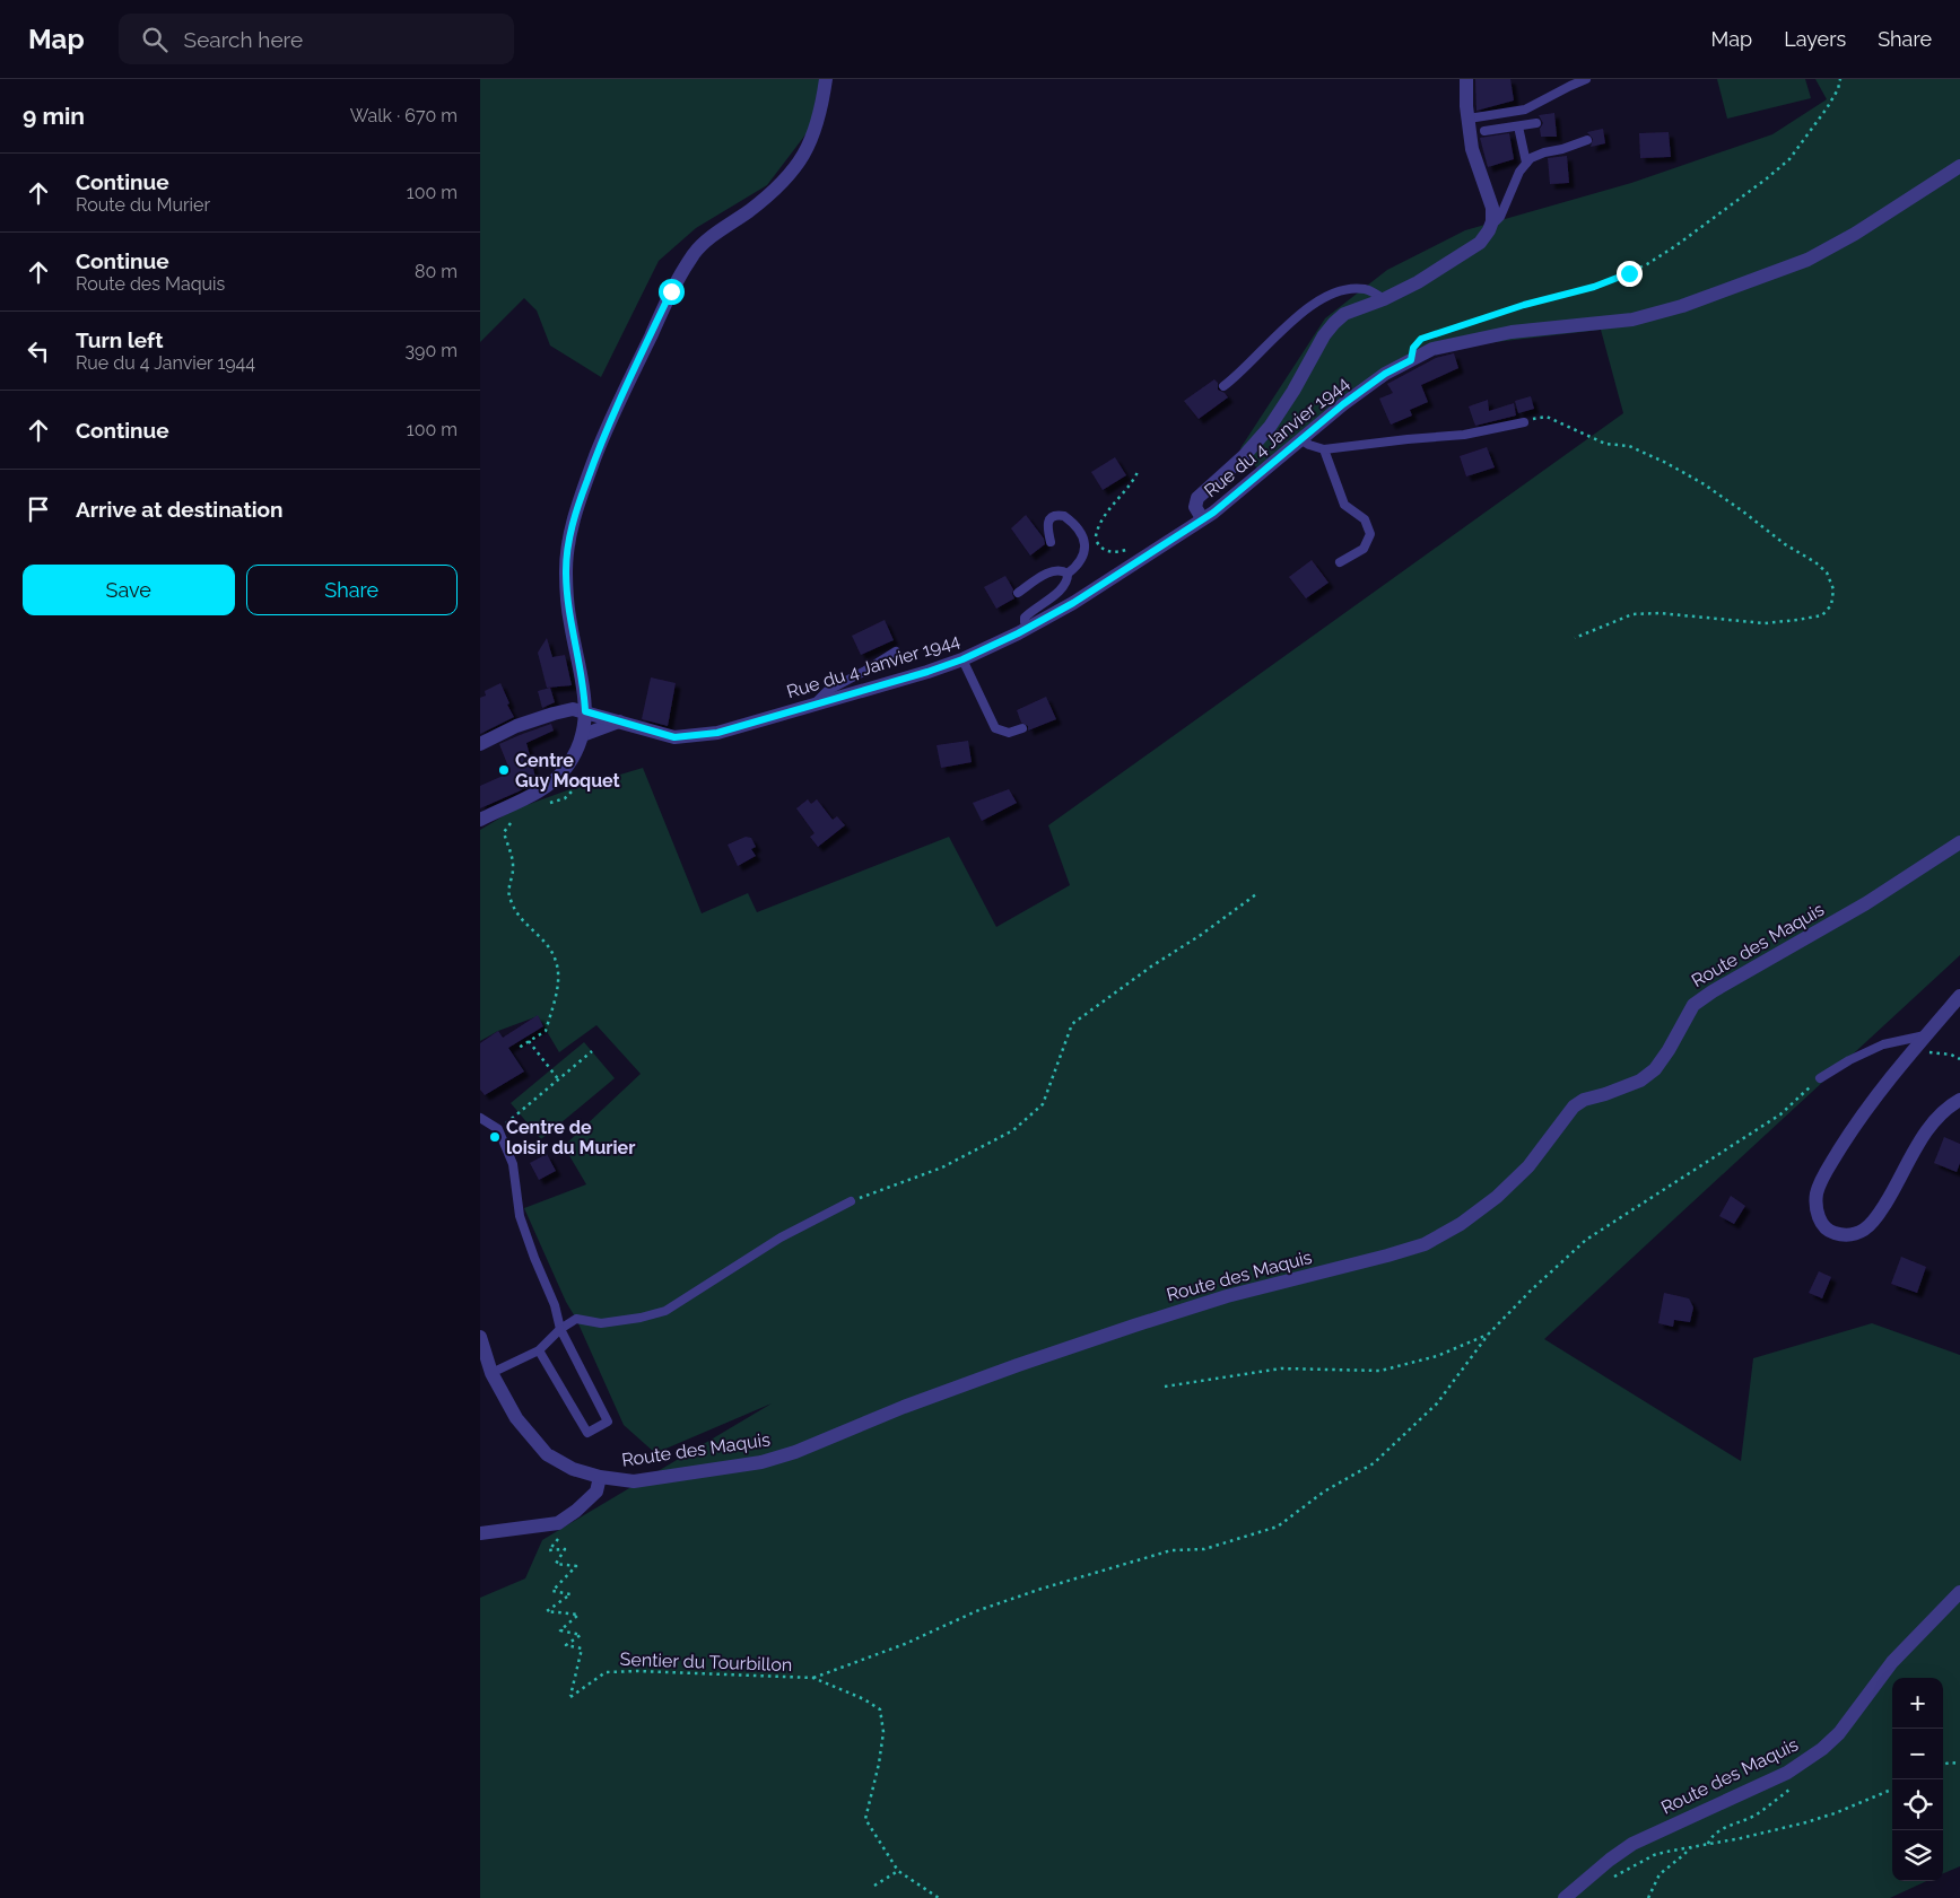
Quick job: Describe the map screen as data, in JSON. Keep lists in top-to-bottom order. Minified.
{"streets":{"street":["Rue du 4 Janvier 1944","Route des Maquis"],"path":["Sentier du Tourbillon"]},"places":["Centre Guy Moquet","Centre de loisir du Murier"],"page":{"header":"Map","search":"Search here","nav":["Map","Layers","Share"],"heading":["9 min","Walk · 670 m"],"list":[["Continue","Route du Murier","100 m"],["Continue","Route des Maquis","80 m"],["Turn left","Rue du 4 Janvier 1944","390 m"],["Continue","100 m"],"Arrive at destination"],"buttons":["Save","Share"],"map_buttons":["+","−"]}}
